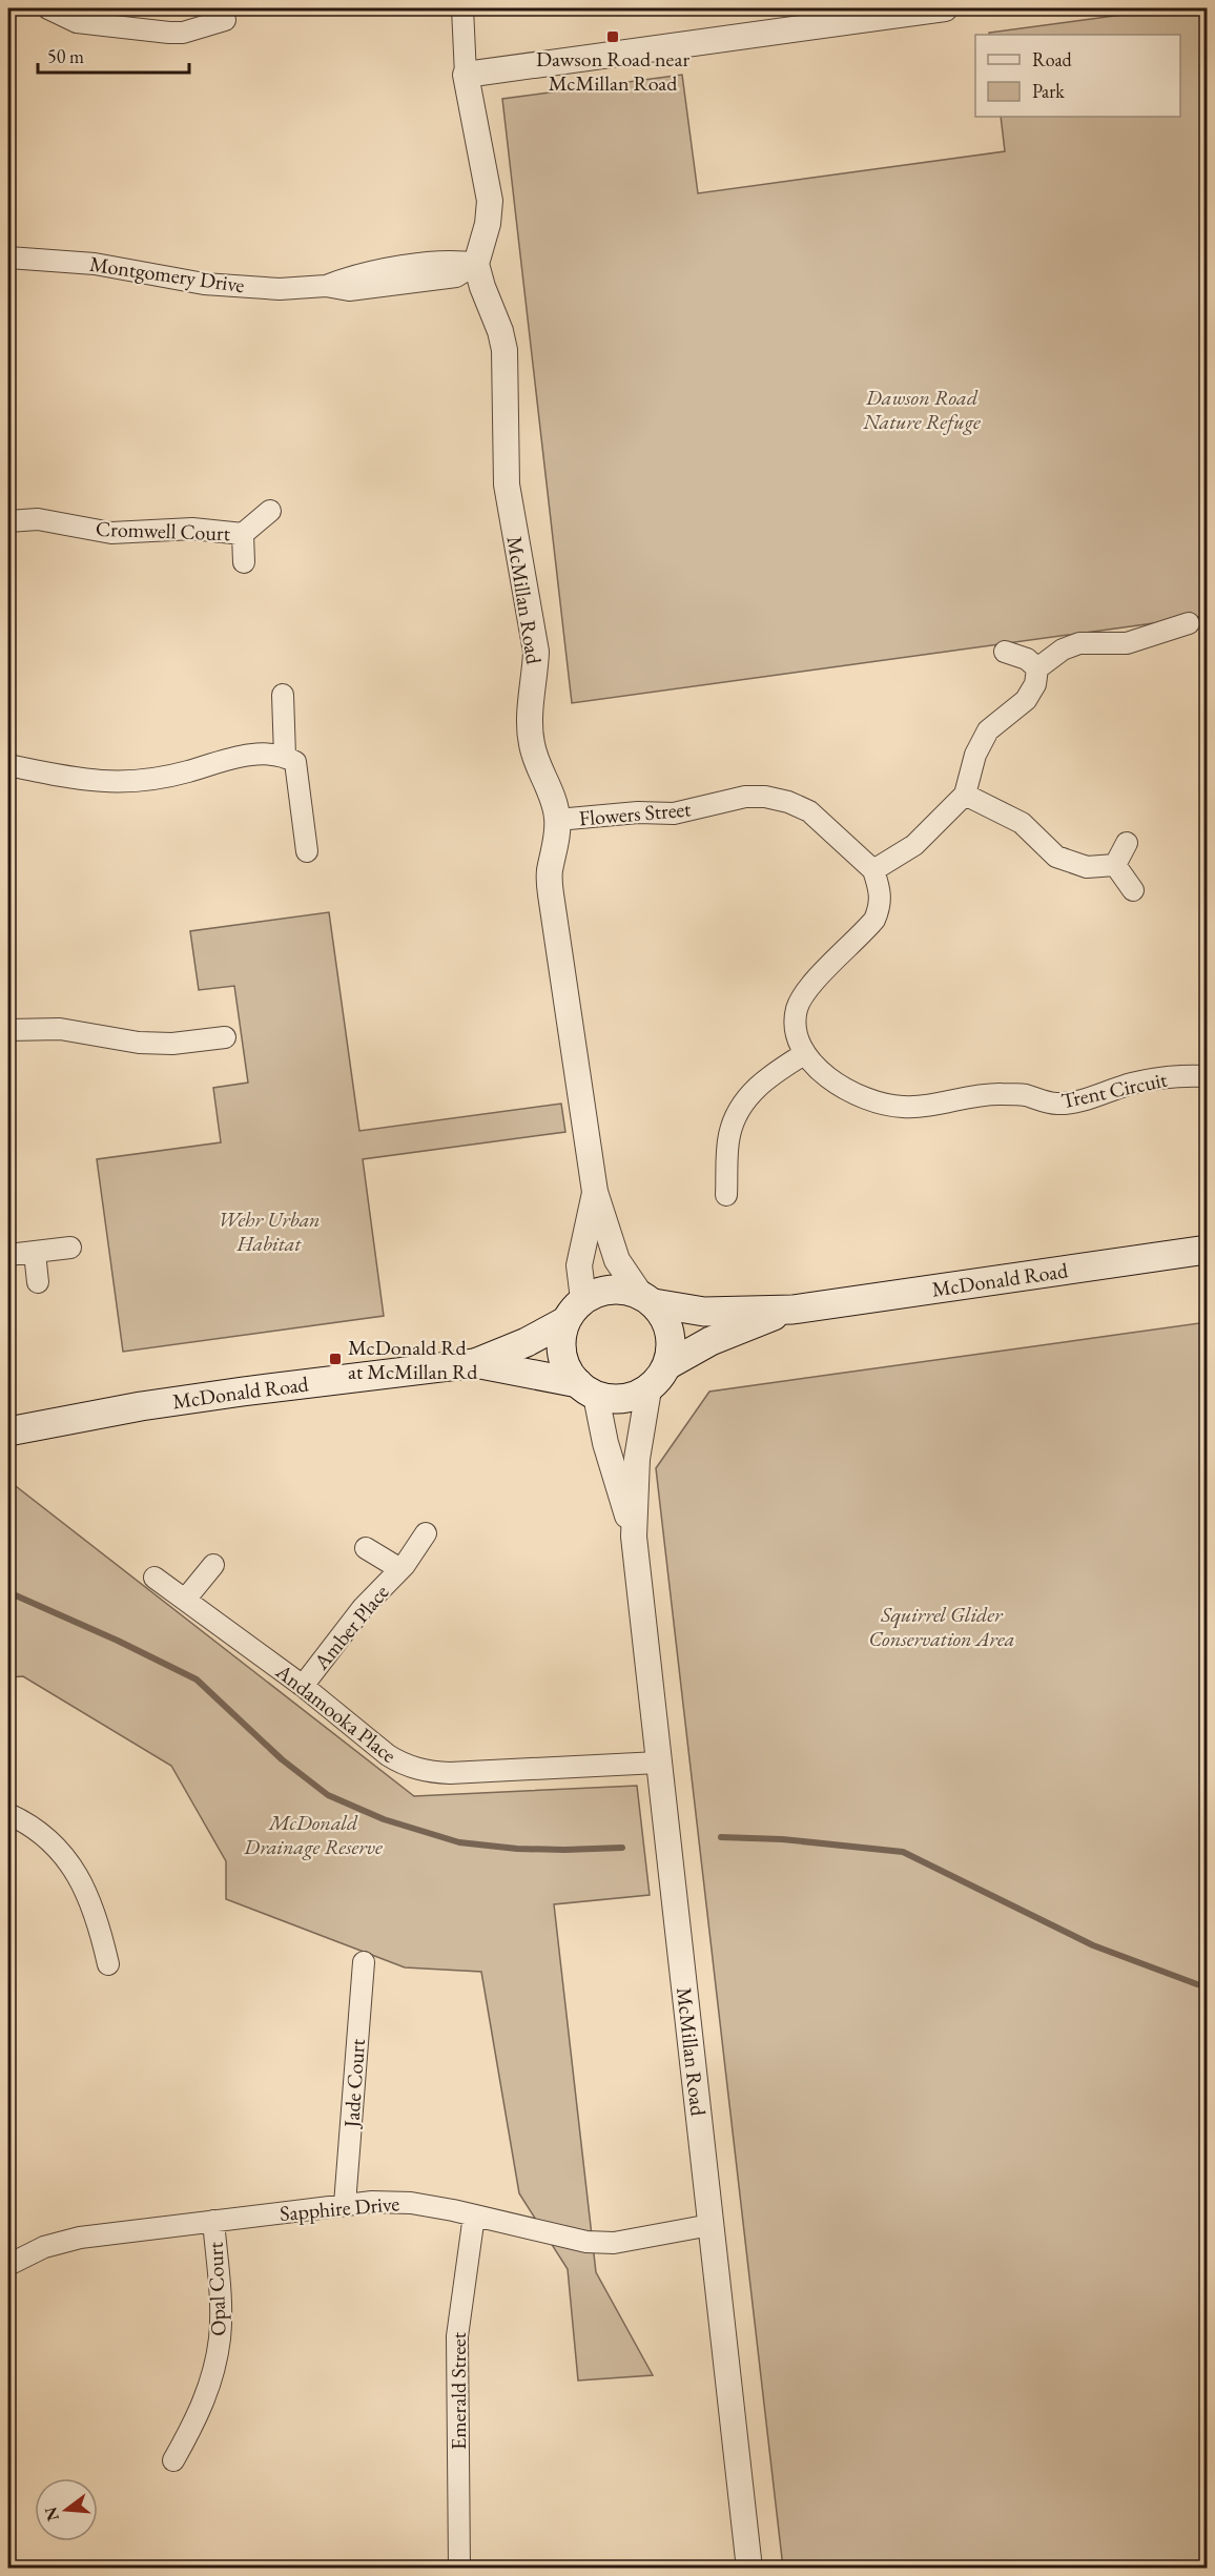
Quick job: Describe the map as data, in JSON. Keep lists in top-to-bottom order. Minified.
{"streets":{"main road":["McDonald Road"],"street":["Montgomery Drive","Cromwell Court","McMillan Road","Flowers Street","Trent Circuit","Amber Place","Andamooka Place","Jade Court","Sapphire Drive","Opal Court","Emerald Street"]},"crossings":[["Montgomery Drive","McMillan Road"],["McMillan Road","Flowers Street"],["McMillan Road","McDonald Road"],["McMillan Road","Andamooka Place"],["McMillan Road","Sapphire Drive"],["Amber Place","Andamooka Place"],["Jade Court","Sapphire Drive"],["Sapphire Drive","Opal Court"],["Sapphire Drive","Emerald Street"]],"parks":["Dawson Road Nature Refuge","Wehr Urban Habitat","Squirrel Glider Conservation Area","McDonald Drainage Reserve"],"places":{"transit":["Dawson Road near McMillan Road","McDonald Rd at McMillan Rd"]},"legend":["Road","Park"],"scale_bar":"50 m","north":"left"}
